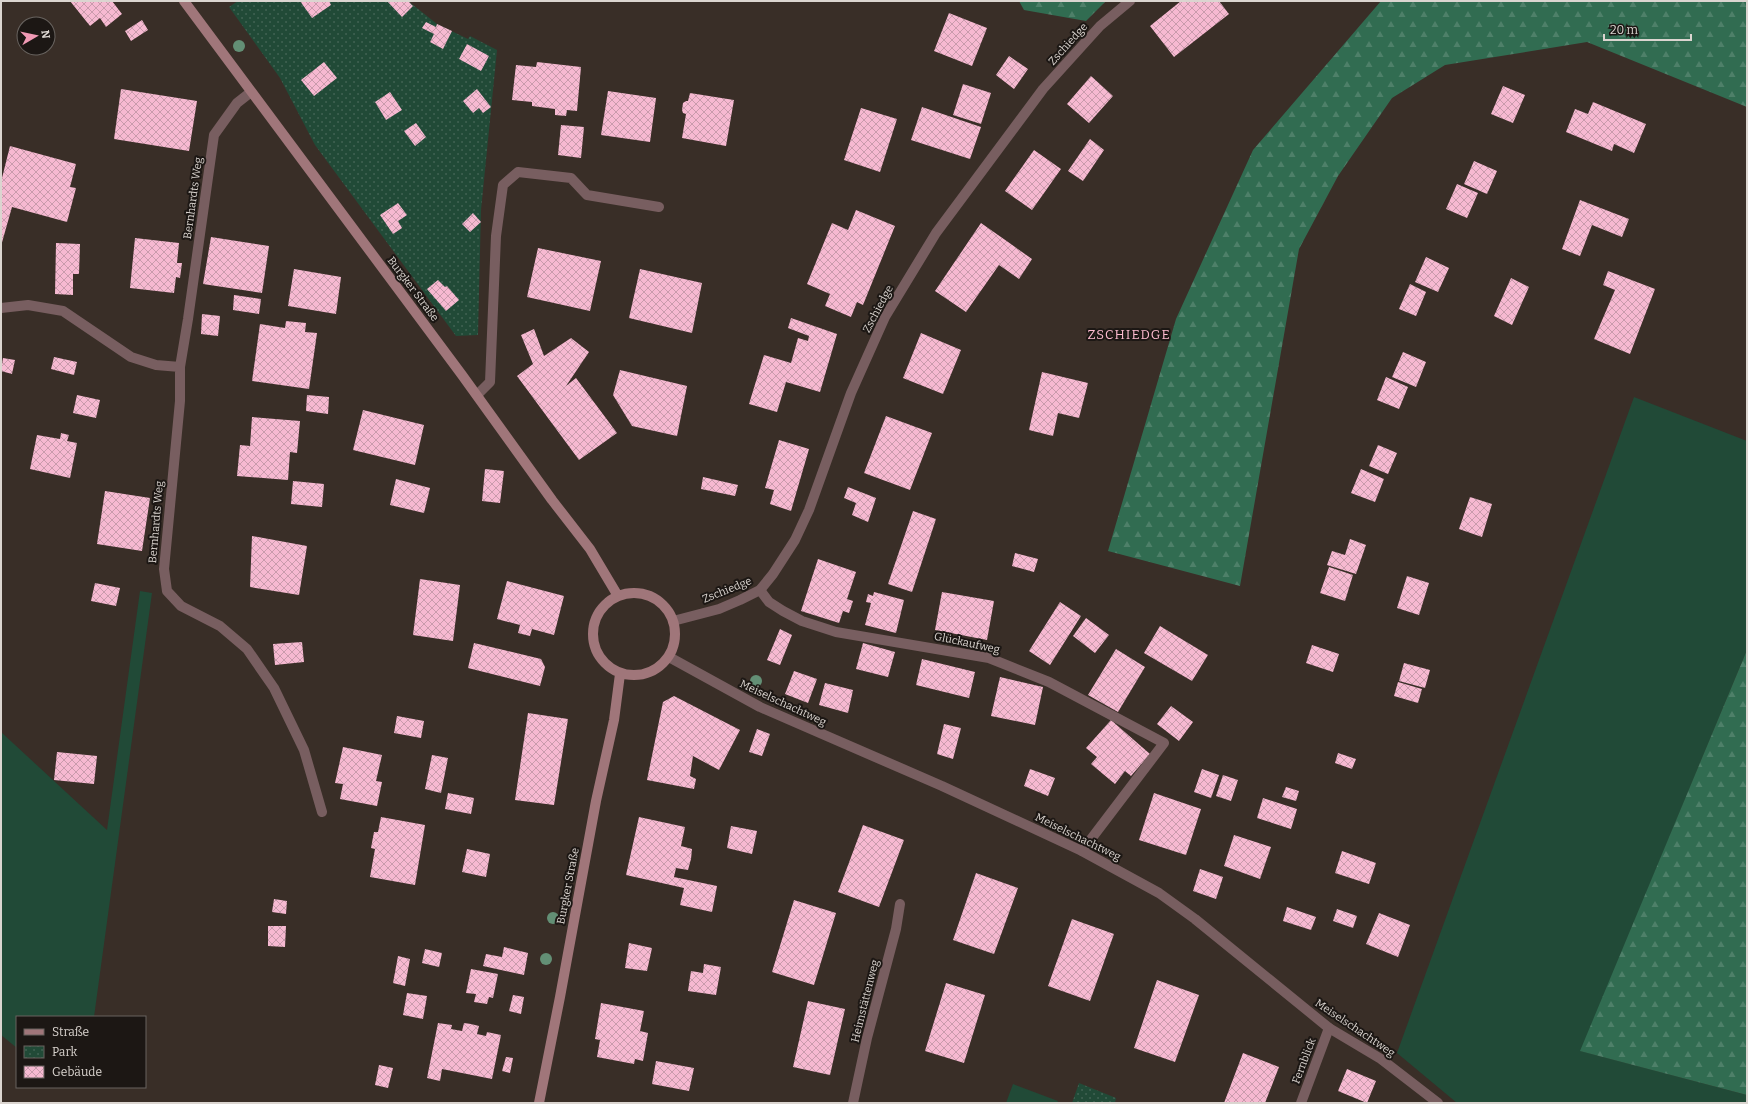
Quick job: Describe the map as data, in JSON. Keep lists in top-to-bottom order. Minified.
{"streets":{"main road":["Burgker Straße"],"street":["Zschiedge","Bernhardts Weg","Glückaufweg","Meiselschachtweg","Heimstättenweg","Fernblick"]},"crossings":[["Zschiedge","Burgker Straße"],["Zschiedge","Glückaufweg"],["Zschiedge","Meiselschachtweg"],["Bernhardts Weg","Burgker Straße"],["Burgker Straße","Meiselschachtweg"],["Glückaufweg","Meiselschachtweg"],["Meiselschachtweg","Fernblick"]],"districts":["ZSCHIEDGE"],"legend":["Straße","Park","Gebäude"],"scale_bar":"20 m","north":"right"}
